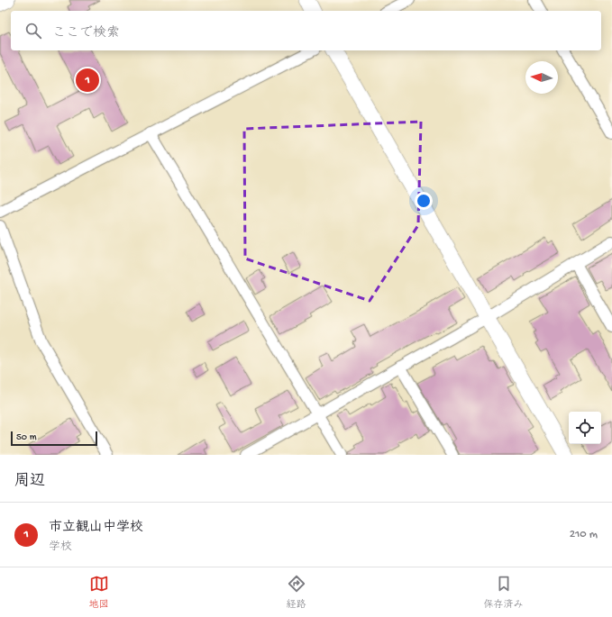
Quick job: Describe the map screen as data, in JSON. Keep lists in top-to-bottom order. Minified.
{"scale_bar":"50 m","north":"left","page":{"search":"ここで検索","pins":"1","scale":"50 m","heading":"周辺","list":[{"mark":"1","name":"市立観山中学校","note":"学校","value":"210 m"}],"nav":["地図","経路","保存済み"]}}
